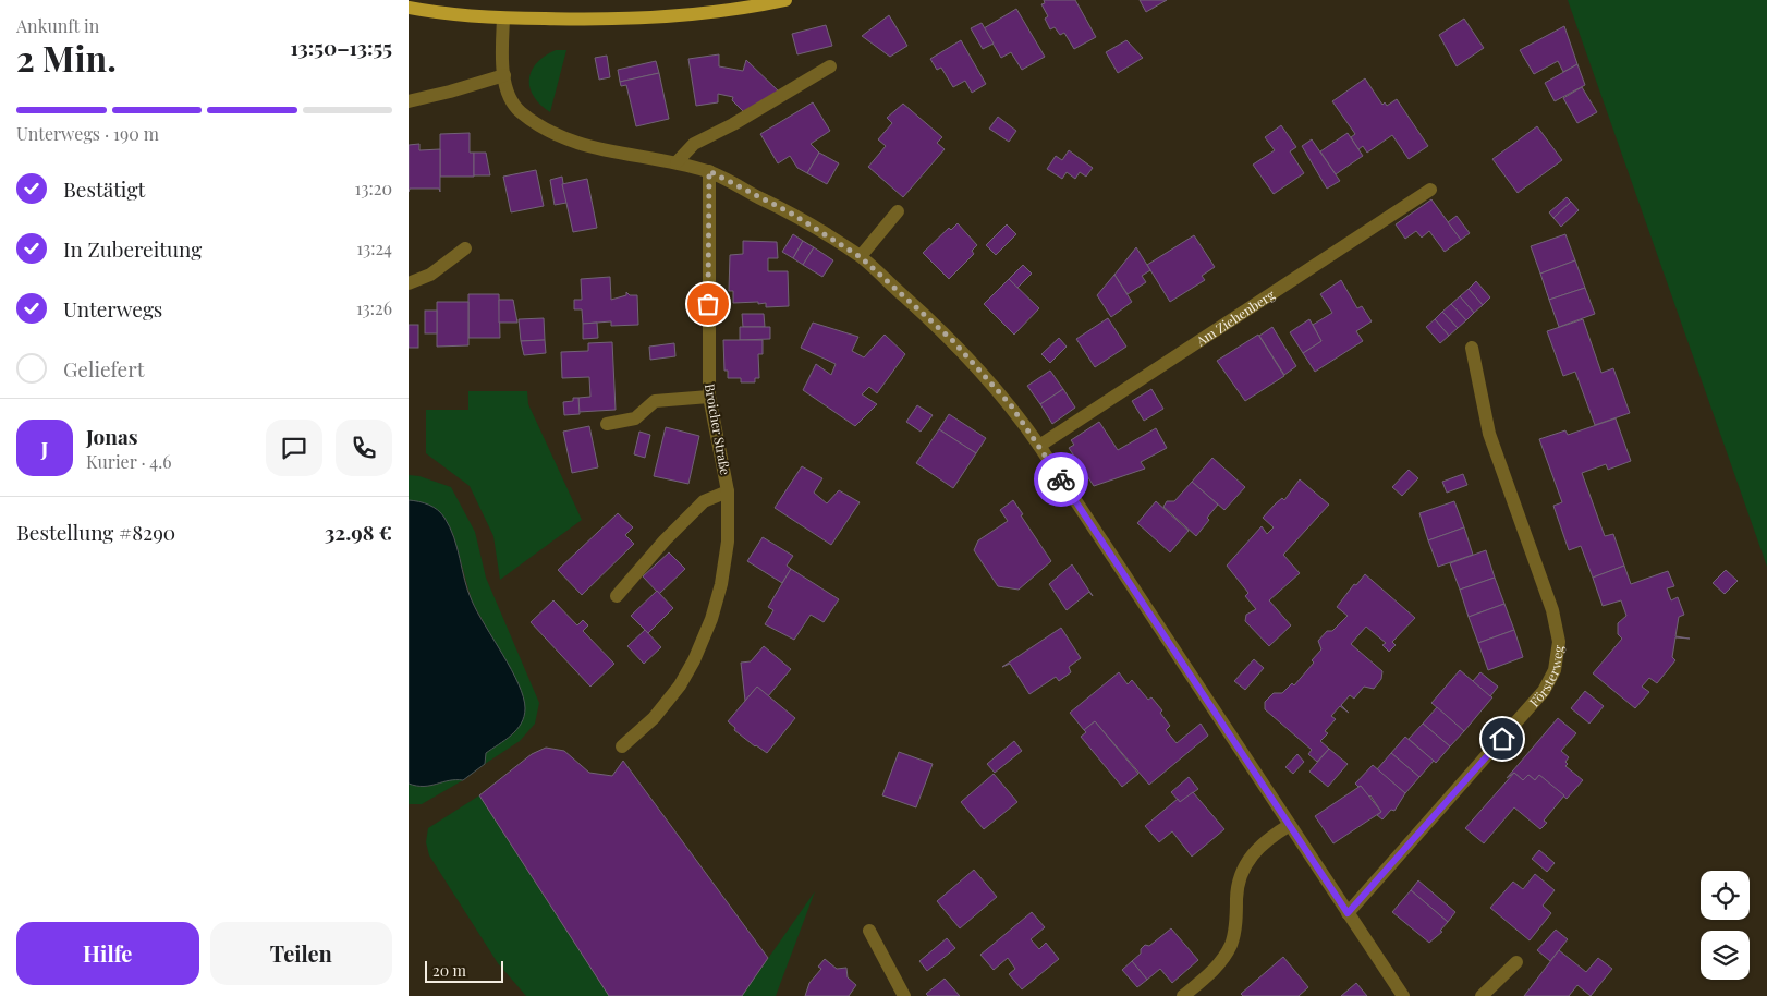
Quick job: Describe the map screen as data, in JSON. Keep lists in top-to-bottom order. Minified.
{"streets":{"street":["Am Ziehenberg","Broicher Straße","Försterweg"]},"scale_bar":"20 m","page":{"heading":["2 Min.","Ankunft in","13:50–13:55"],"panel":["Jonas","Kurier · 4.6","Bestellung #8290","32.98 €"],"bar":"Unterwegs · 190 m","list":[["Bestätigt","13:20"],["In Zubereitung","13:24"],["Unterwegs","13:26"],"Geliefert"],"round":"J","buttons":["Hilfe","Teilen"],"scale":"20 m"}}
